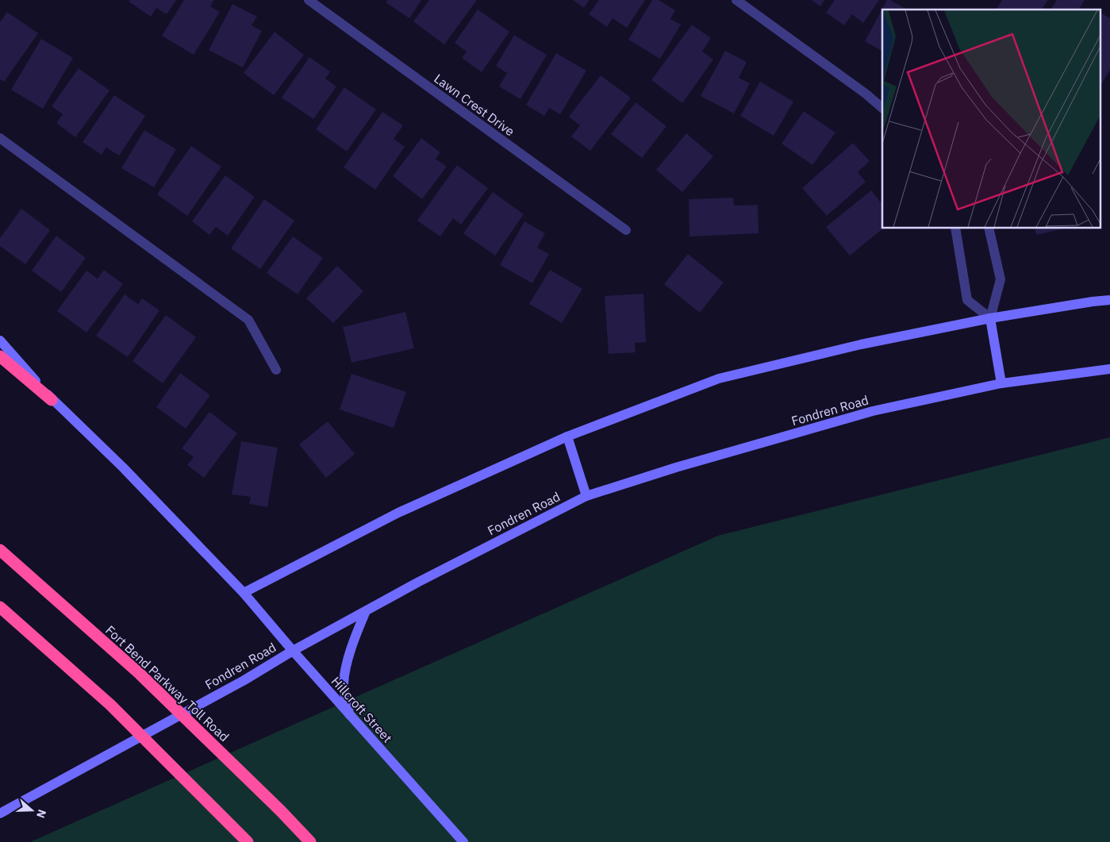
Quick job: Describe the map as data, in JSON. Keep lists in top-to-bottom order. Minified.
{"streets":{"highway":["Fort Bend Parkway Toll Road"],"main road":["Fondren Road","Hillcroft Street"],"street":["Lawn Crest Drive"]},"crossings":[["Fondren Road","Hillcroft Street"]],"north":"right"}
